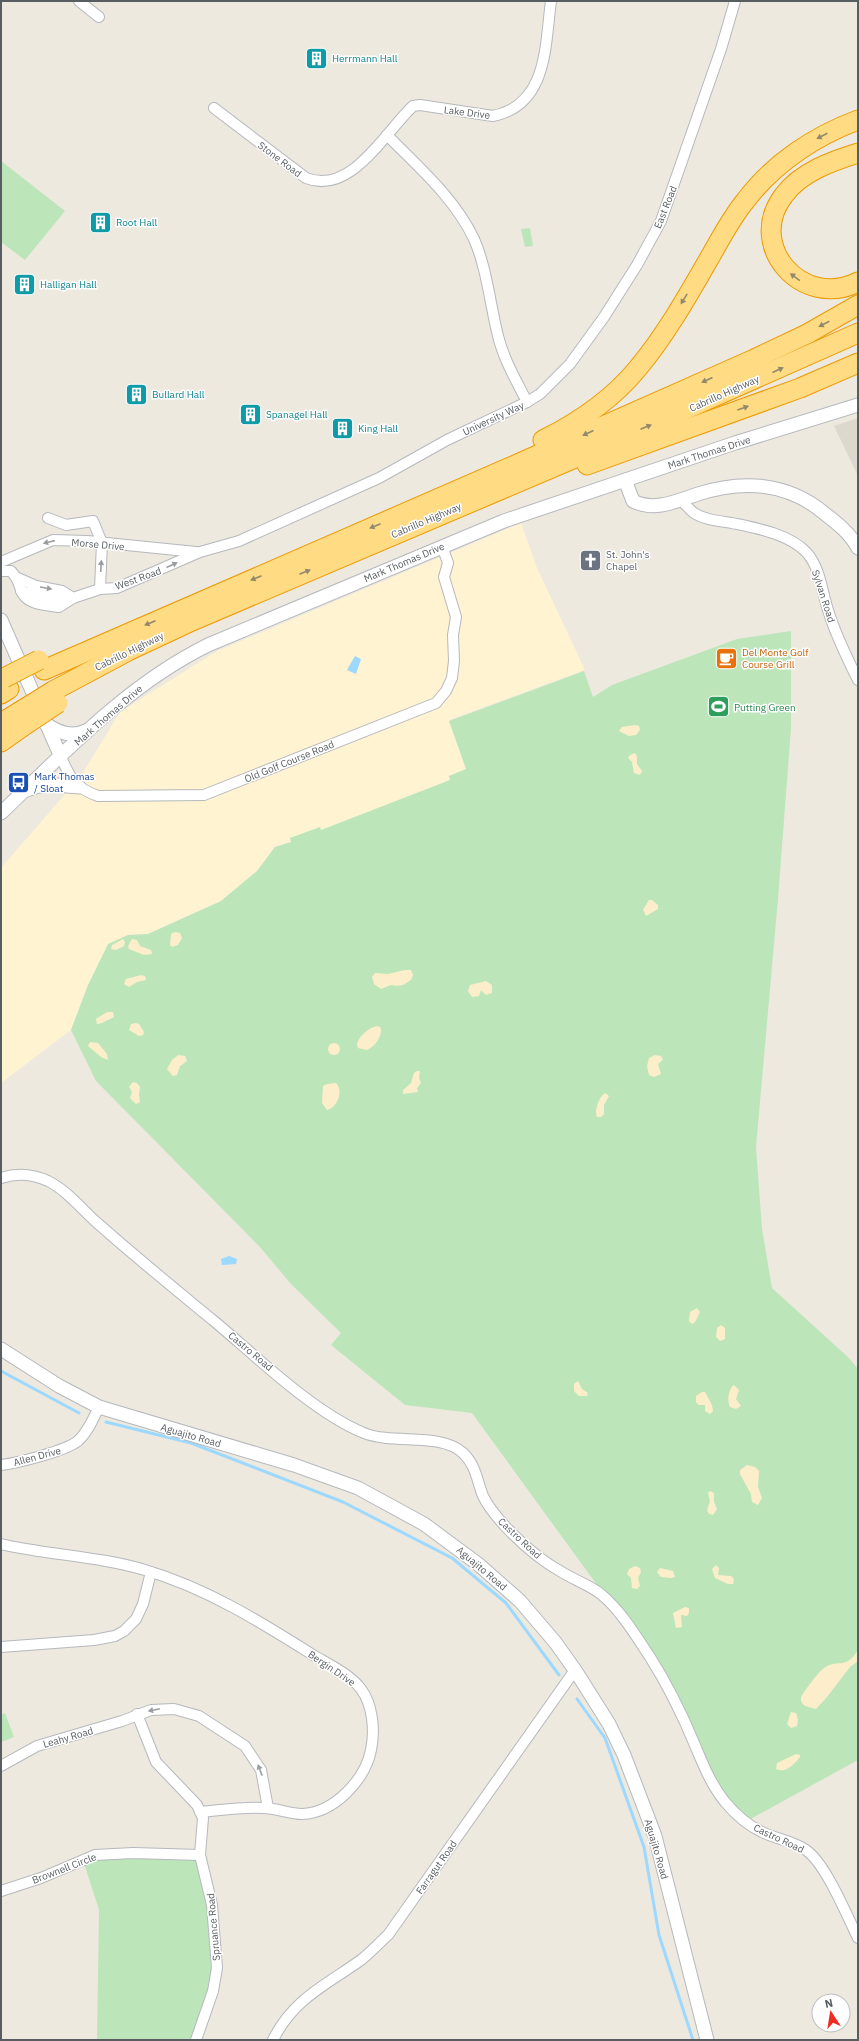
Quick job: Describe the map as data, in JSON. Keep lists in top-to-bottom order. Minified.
{"streets":{"highway":["Cabrillo Highway"],"street":["Lake Drive","Stone Road","East Road","University Way","Mark Thomas Drive","Morse Drive","West Road","Sylvan Road","Old Golf Course Road","Castro Road","Aguajito Road","Allen Drive","Bergin Drive","Leahy Road","Farragut Road","Brownell Circle","Spruance Road"]},"crossings":[["Lake Drive","Stone Road"],["Lake Drive","University Way"],["Stone Road","University Way"],["East Road","University Way"],["University Way","Morse Drive"],["University Way","West Road"],["Mark Thomas Drive","Old Golf Course Road"],["Morse Drive","West Road"],["Aguajito Road","Allen Drive"],["Aguajito Road","Farragut Road"],["Bergin Drive","Leahy Road"],["Bergin Drive","Spruance Road"],["Leahy Road","Spruance Road"],["Brownell Circle","Spruance Road"]],"one_way":["Morse Drive","West Road","Leahy Road"],"places":{"building":["Herrmann Hall","Root Hall","Halligan Hall","Bullard Hall","Spanagel Hall","King Hall"],"church":["St. John's Chapel"],"cafe":["Del Monte Golf Course Grill"],"sports":["Putting Green"],"bus stop":["Mark Thomas / Sloat"]},"north":"top"}
